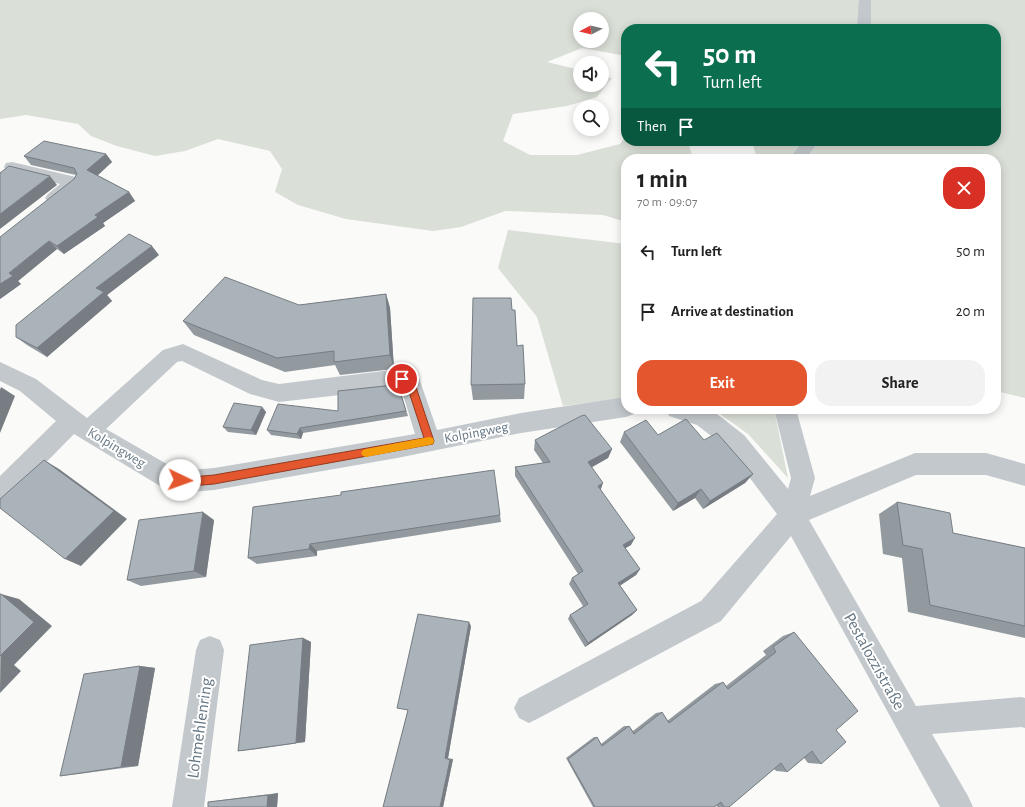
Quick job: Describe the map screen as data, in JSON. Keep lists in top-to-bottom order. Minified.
{"streets":{"street":["Kolpingweg","Pestalozzistraße","Lohmehlenring"]},"north":"left","page":{"turn":["50 m","Turn left"],"then":"Then","heading":["1 min","70 m · 09:07"],"list":[{"name":"Turn left","value":"50 m"},{"name":"Arrive at destination","value":"20 m"}],"buttons":["Exit","Share"]}}
